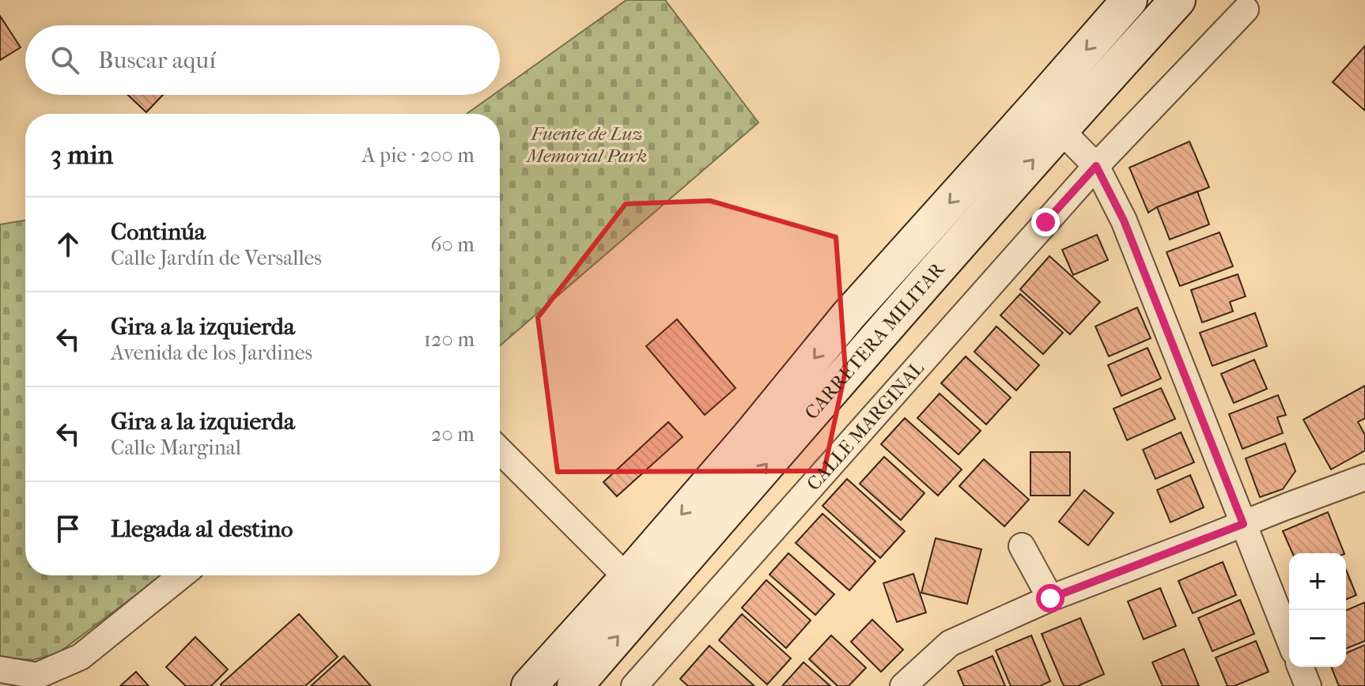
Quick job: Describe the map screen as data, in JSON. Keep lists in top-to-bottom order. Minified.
{"streets":{"main road":["CARRETERA MILITAR"],"street":["CALLE MARGINAL"]},"parks":["Fuente de Luz Memorial Park"],"page":{"search":"Buscar aquí","heading":["3 min","A pie · 200 m"],"list":[["Continúa","Calle Jardín de Versalles","60 m"],["Gira a la izquierda","Avenida de los Jardines","120 m"],["Gira a la izquierda","Calle Marginal","20 m"],"Llegada al destino"],"map_buttons":["+","−"]}}
